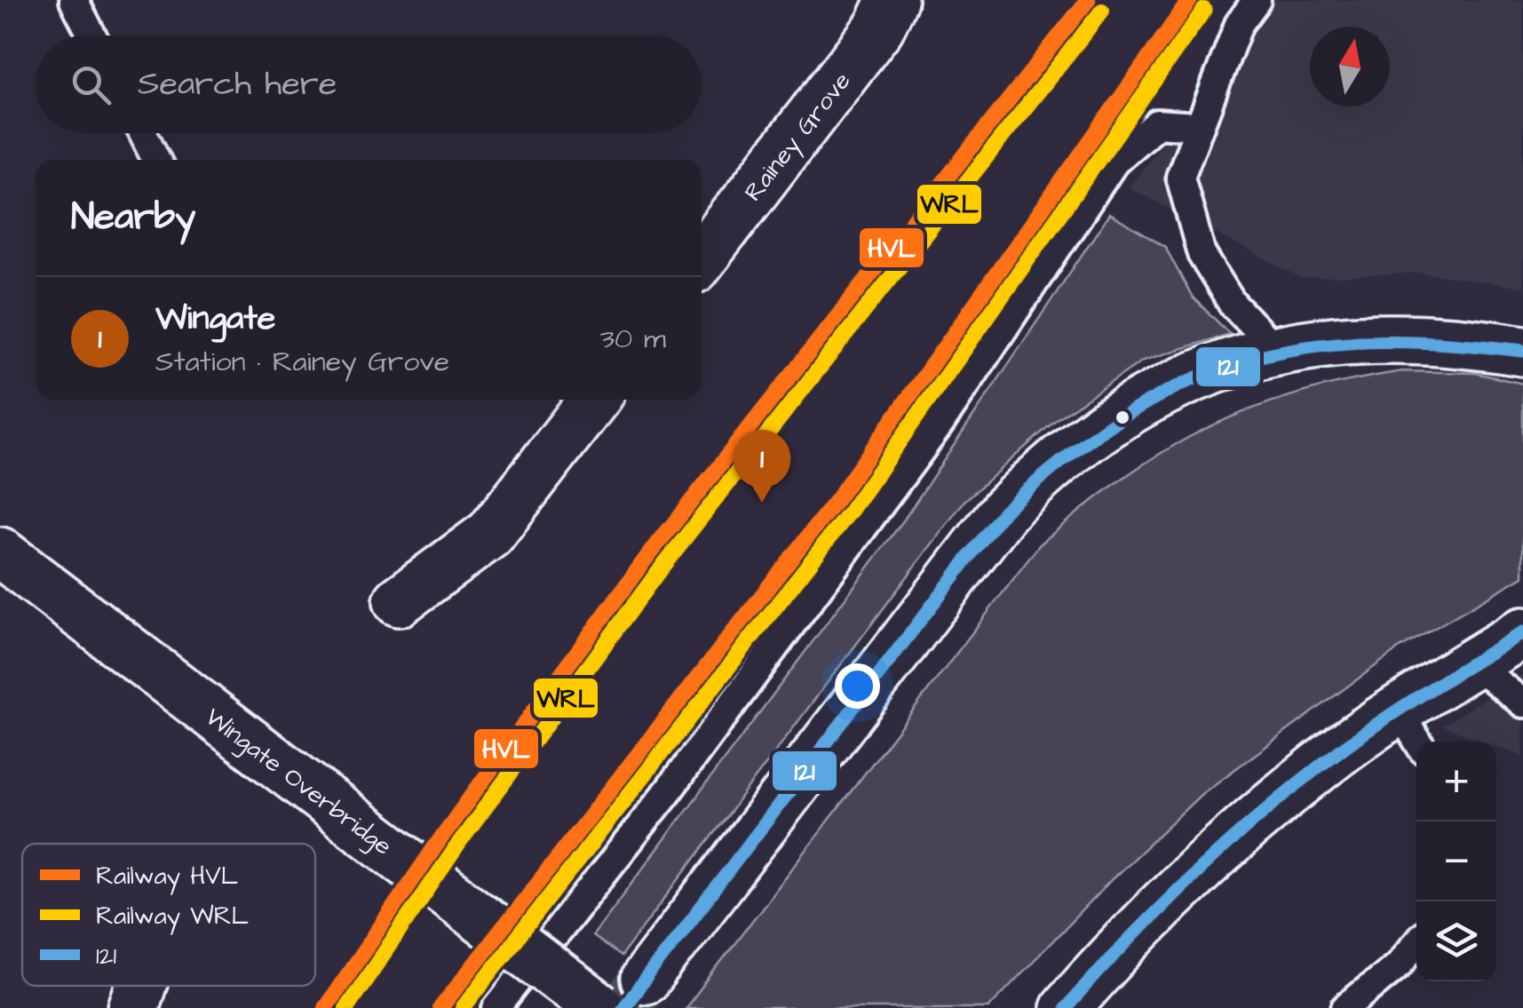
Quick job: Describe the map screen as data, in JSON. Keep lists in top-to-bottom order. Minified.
{"streets":{"street":["Rainey Grove","Wingate Overbridge"]},"lines":["rail line HVL","rail line WRL","transit line 121"],"legend":["Railway HVL","Railway WRL","121"],"north":"top","page":{"search":"Search here","heading":"Nearby","list":[{"mark":"1","name":"Wingate","note":"Station · Rainey Grove","value":"30 m"}],"pins":"1","map_buttons":["+","−"]}}
